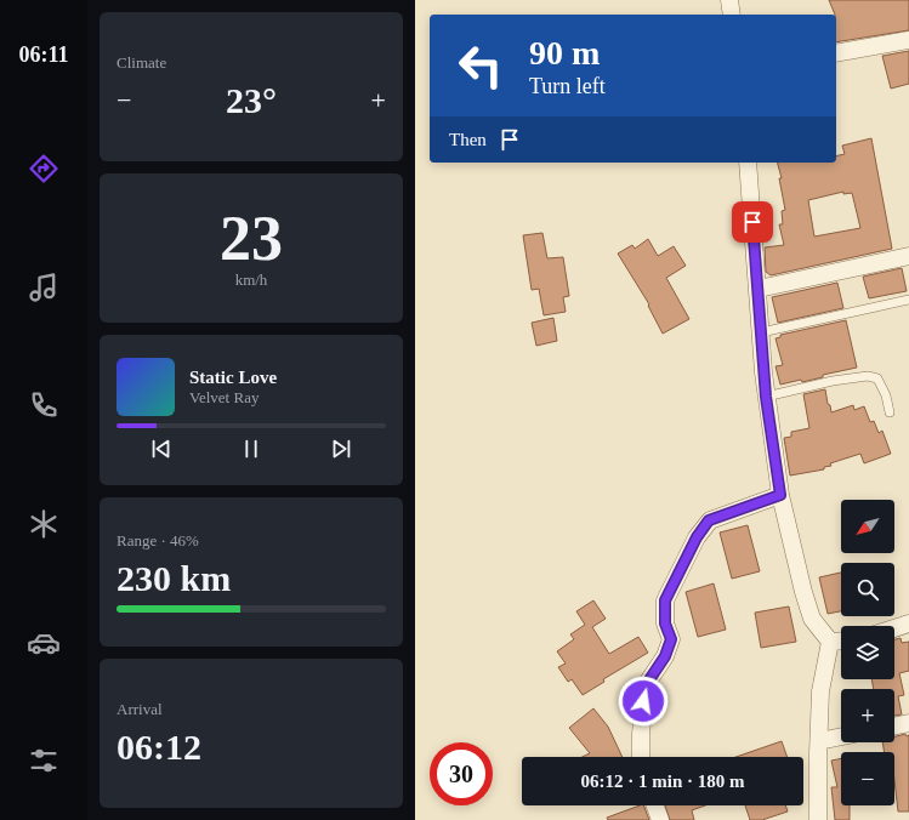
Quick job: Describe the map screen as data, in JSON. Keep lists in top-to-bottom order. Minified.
{"north":"bottom left","page":{"tabs":"06:11","tile":["Climate",["23","km/h"],["Range · 46%","230 km"],["Arrival","06:12"]],"turn":["90 m","Turn left"],"heat":["−","23°","+"],"then":"Then","song":["Static Love","Velvet Ray"],"map_buttons":["+","−"],"limit":"30","trip":"06:12 · 1 min · 180 m"}}
